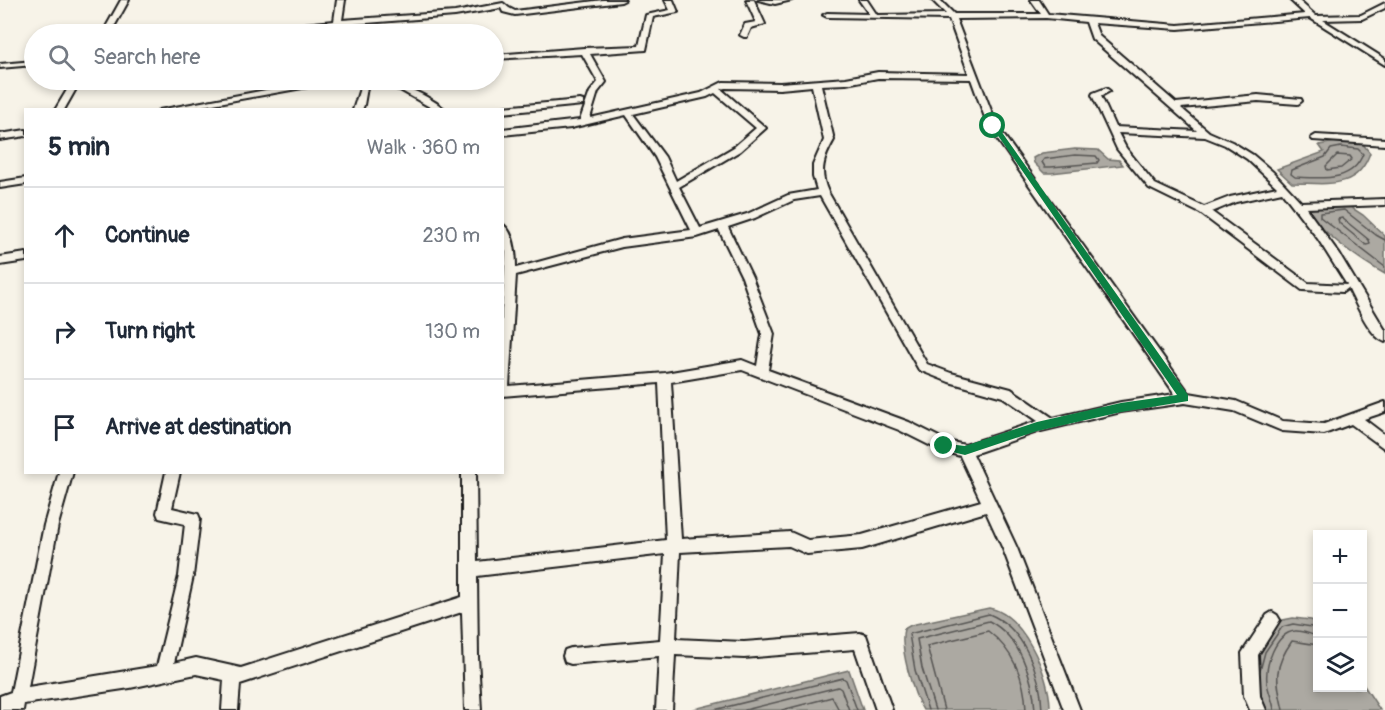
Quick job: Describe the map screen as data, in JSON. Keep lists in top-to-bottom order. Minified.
{"page":{"search":"Search here","heading":["5 min","Walk · 360 m"],"list":[["Continue","230 m"],["Turn right","130 m"],"Arrive at destination"],"map_buttons":["+","−"]}}
